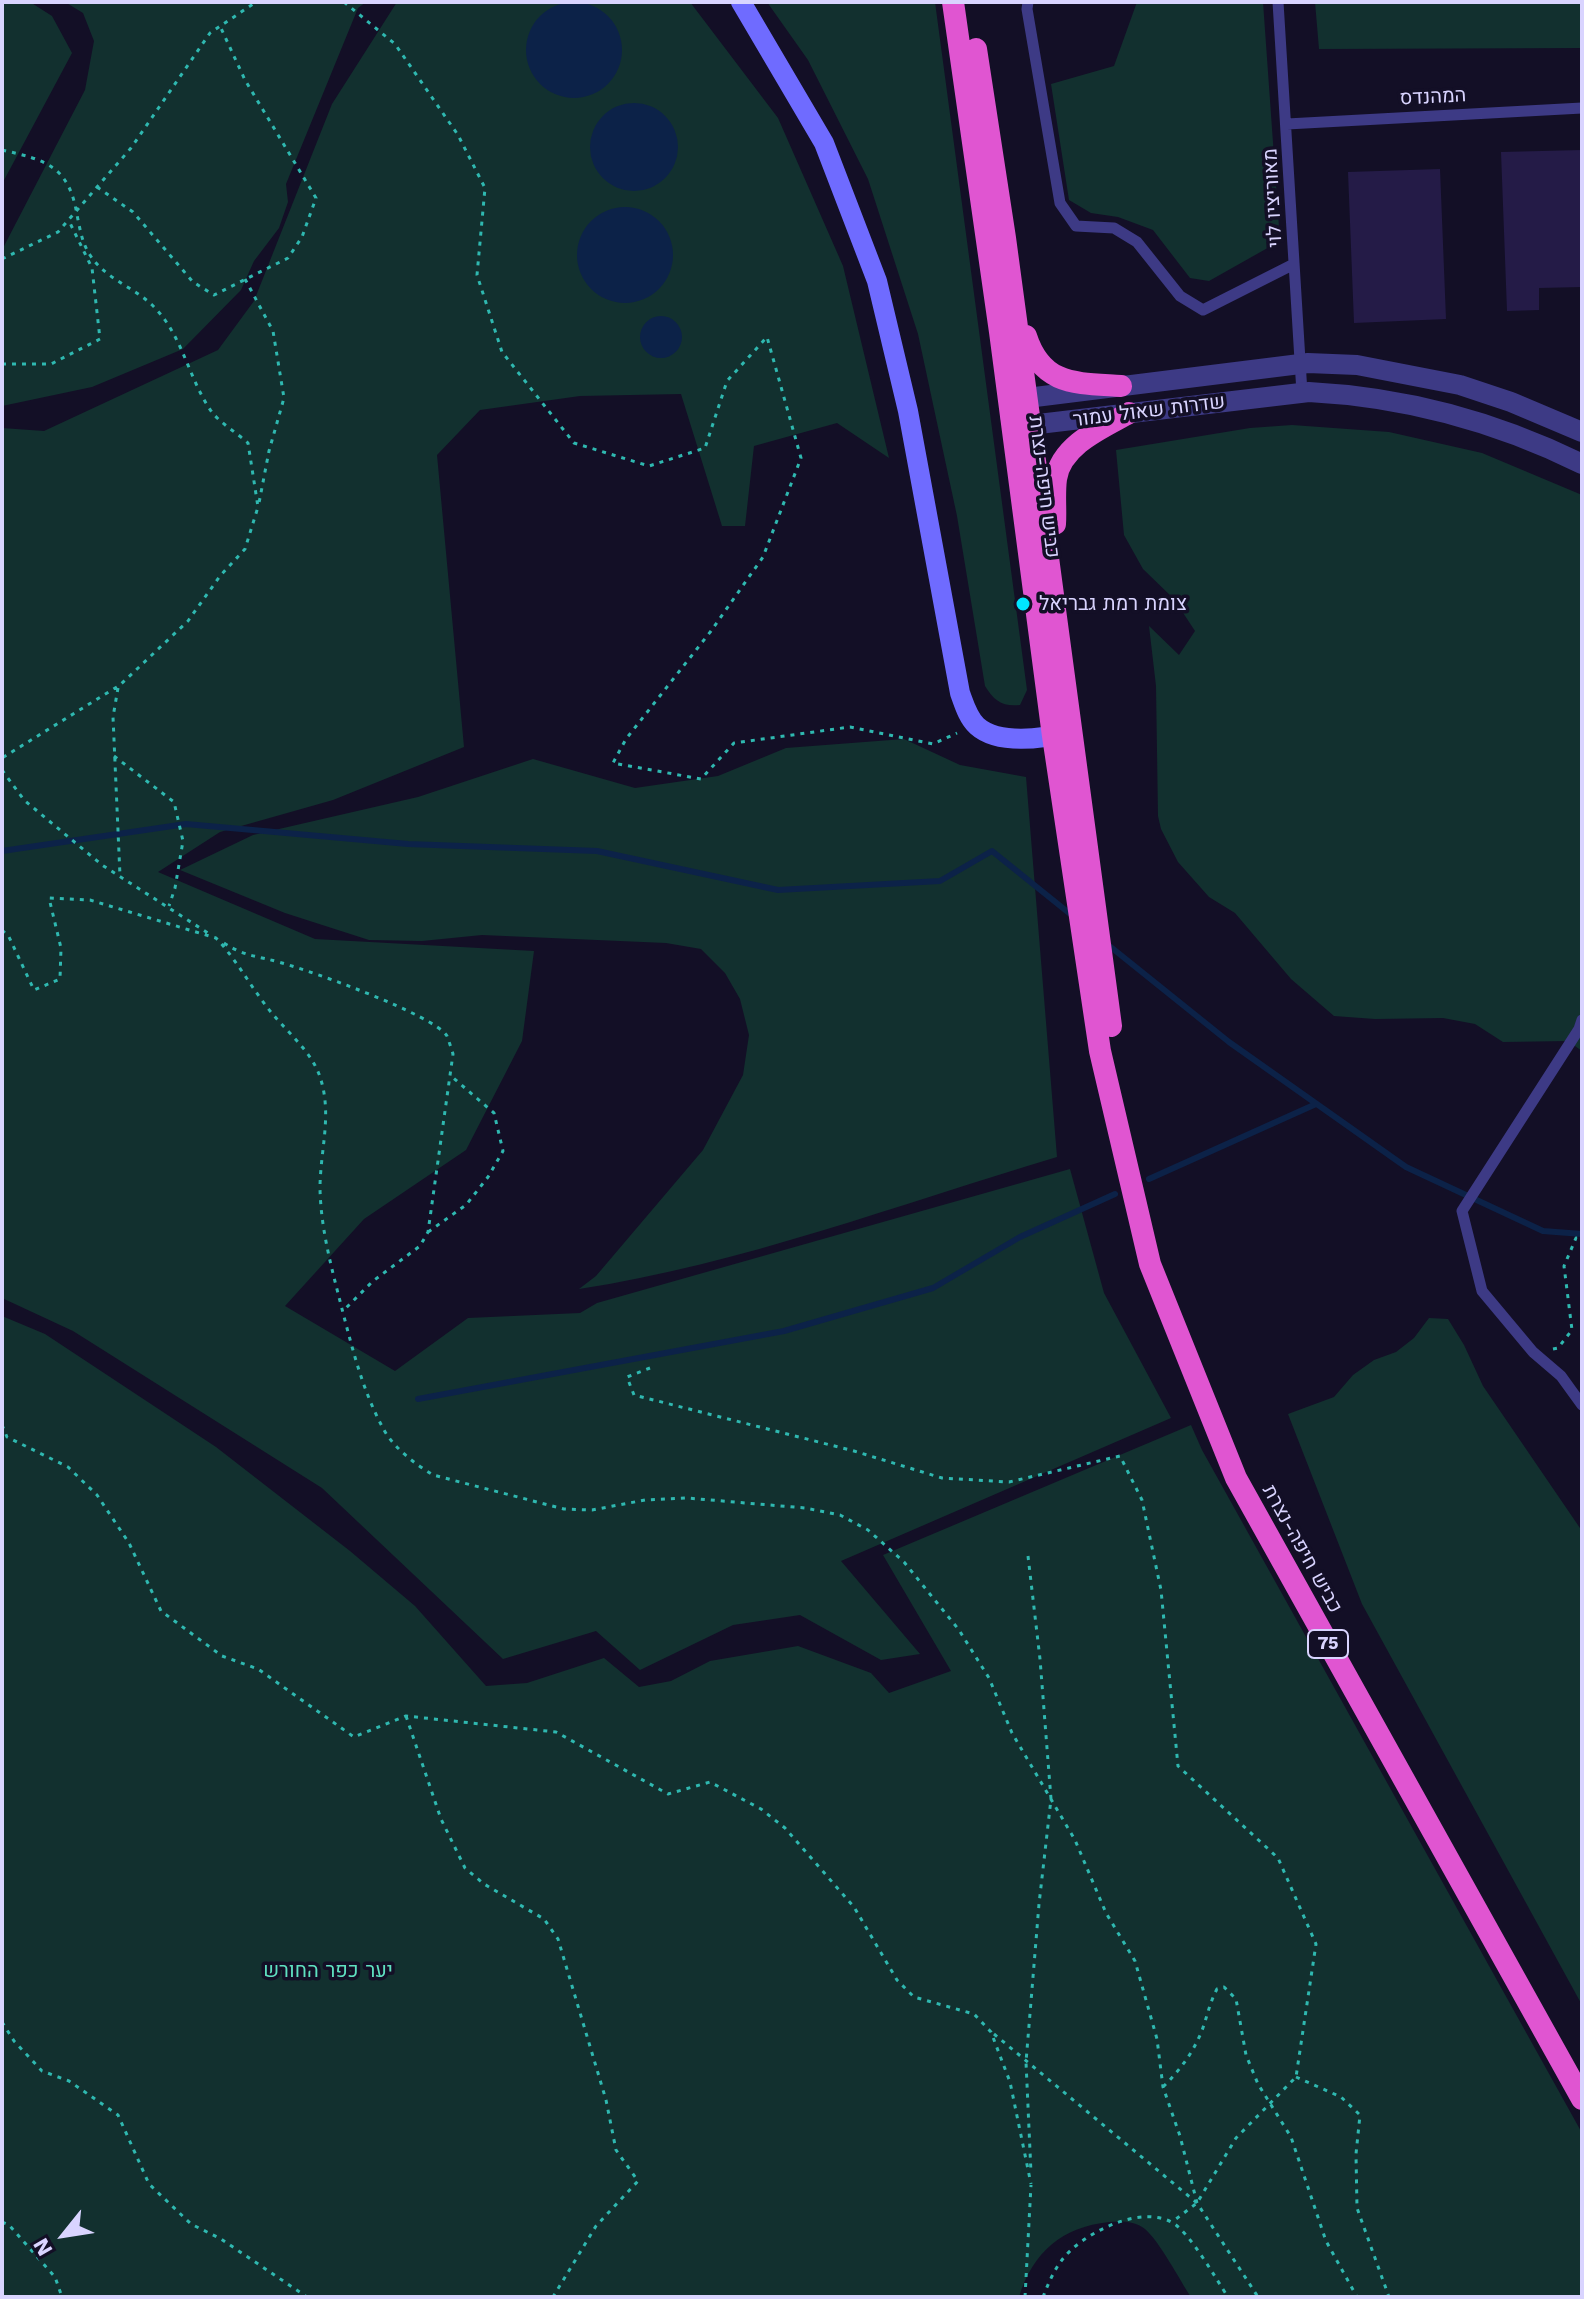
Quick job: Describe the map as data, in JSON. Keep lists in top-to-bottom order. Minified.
{"streets":{"highway":["כביש חיפה-נצרת","75"],"street":["שדרות שאול עמור"],"lane":["המהנדס","מאוריציו לוי"]},"crossings":[["המהנדס","מאוריציו לוי"],["מאוריציו לוי","שדרות שאול עמור"],["שדרות שאול עמור","כביש חיפה-נצרת"]],"parks":["יער כפר החורש"],"places":["צומת רמת גבריאל"],"north":"bottom left"}
